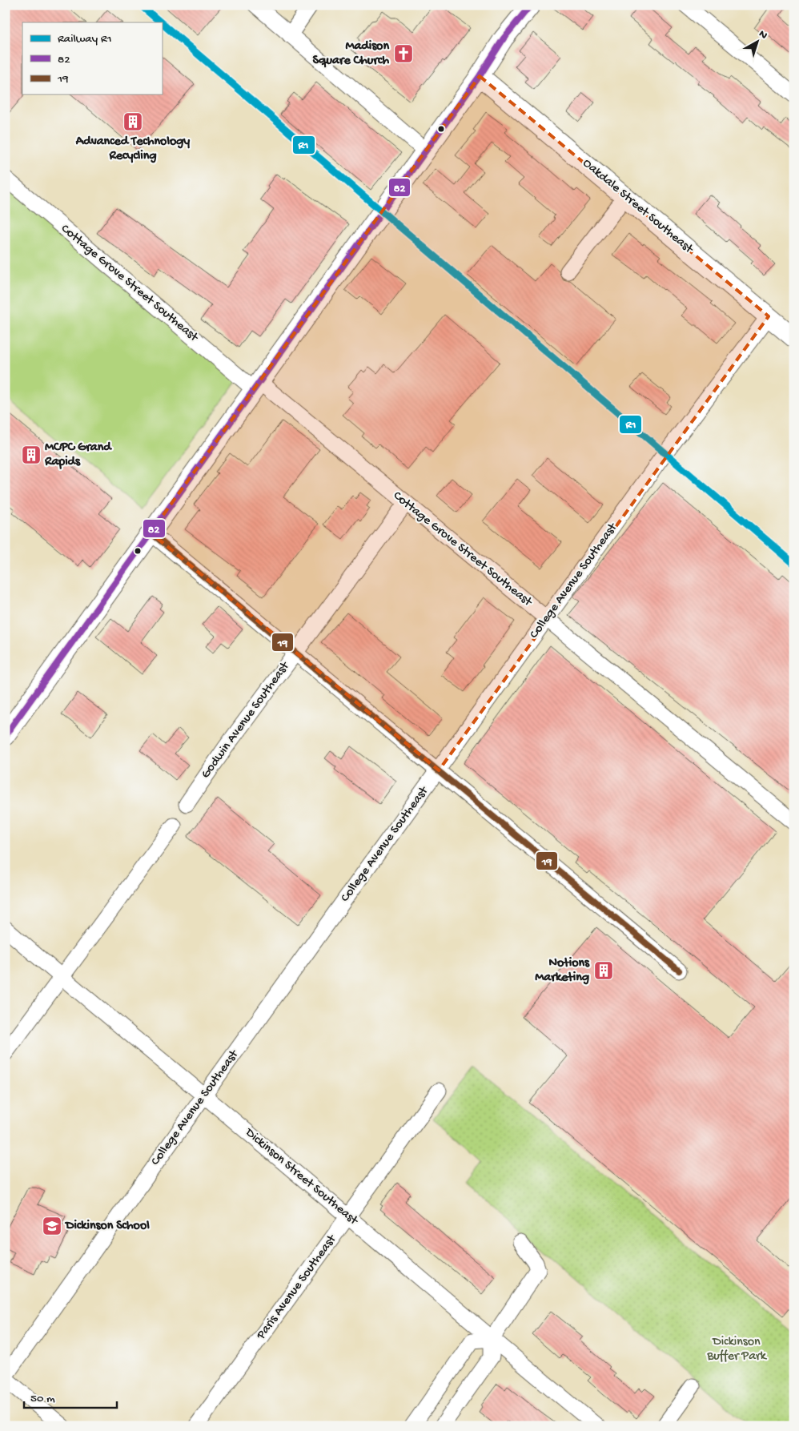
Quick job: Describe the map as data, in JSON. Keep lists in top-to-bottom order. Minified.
{"streets":{"street":["Oakdale Street Southeast","Cottage Grove Street Southeast","College Avenue Southeast","Godwin Avenue Southeast","Dickinson Street Southeast","Paris Avenue Southeast"]},"crossings":[["Oakdale Street Southeast","College Avenue Southeast"],["Cottage Grove Street Southeast","College Avenue Southeast"],["Cottage Grove Street Southeast","Godwin Avenue Southeast"],["College Avenue Southeast","Dickinson Street Southeast"],["Dickinson Street Southeast","Paris Avenue Southeast"]],"parks":["Dickinson Buffer Park"],"places":{"church":["Madison Square Church"],"building":["Advanced Technology Recycling","MCPC Grand Rapids","Notions Marketing"],"school or university":["Dickinson School"]},"lines":["rail line R1","transit line 82","transit line 19"],"legend":["Railway R1","82","19"],"scale_bar":"50 m","north":"top right"}
